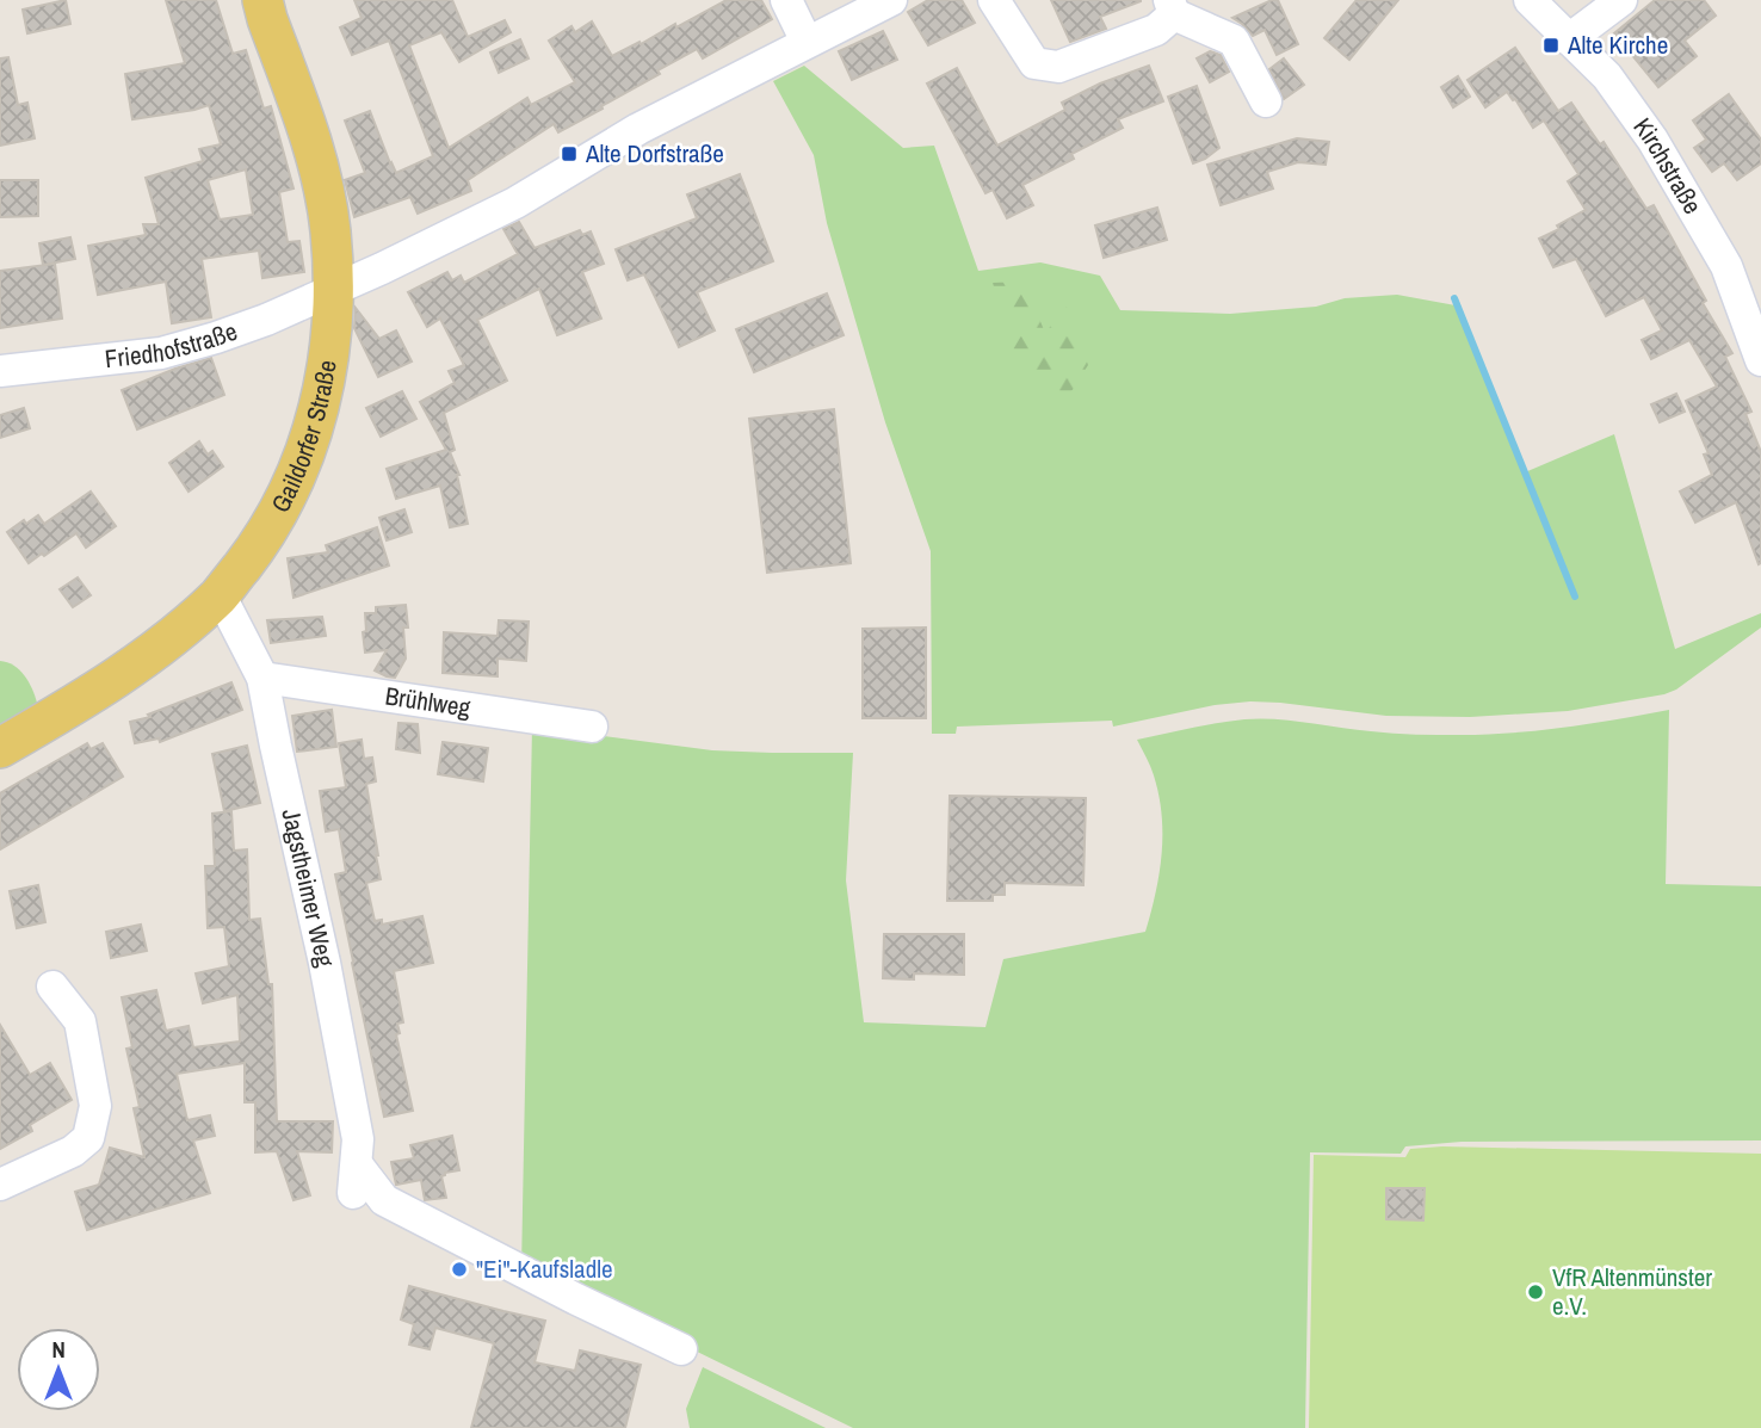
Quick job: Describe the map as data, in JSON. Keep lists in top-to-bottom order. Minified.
{"streets":{"main road":["Gaildorfer Straße"],"street":["Kirchstraße","Friedhofstraße","Brühlweg","Jagstheimer Weg"]},"crossings":[["Friedhofstraße","Gaildorfer Straße"],["Gaildorfer Straße","Jagstheimer Weg"],["Brühlweg","Jagstheimer Weg"]],"places":{"transit":["Alte Kirche","Alte Dorfstraße"],"other":["\"Ei\"-Kaufsladle","VfR Altenmünster e.V."]},"north":"top"}
